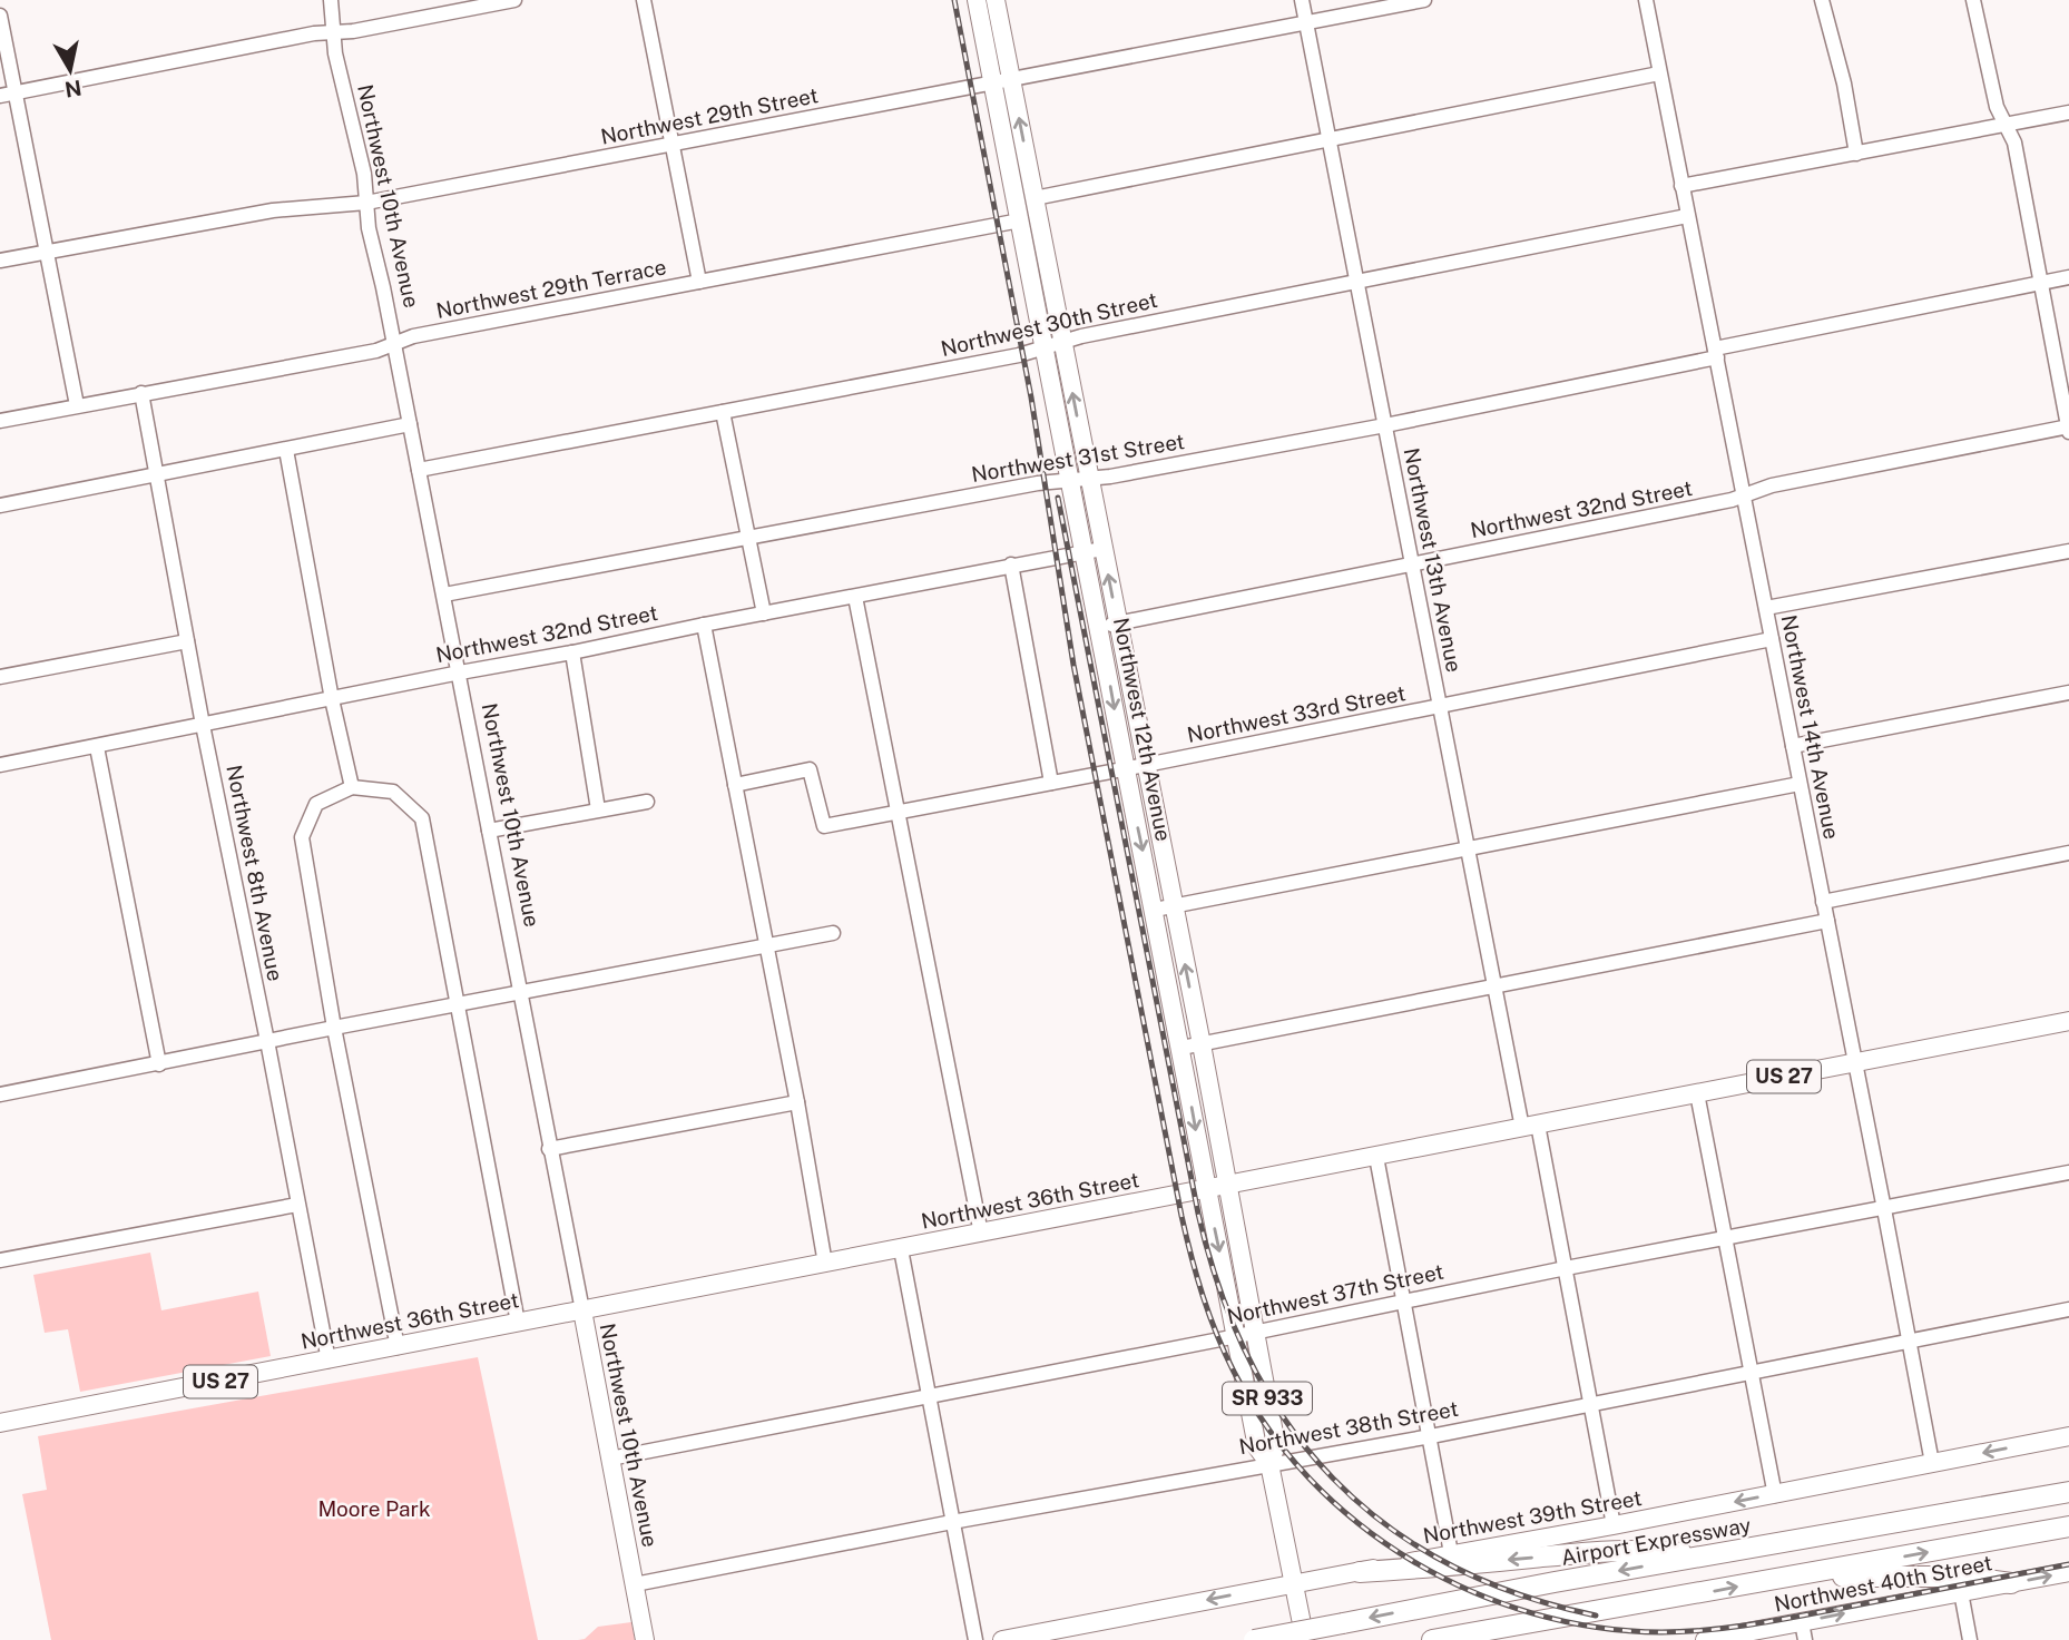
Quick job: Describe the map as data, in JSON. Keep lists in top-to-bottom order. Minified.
{"streets":{"highway":["Airport Expressway"],"main road":["Northwest 10th Avenue","Northwest 12th Avenue","US 27","Northwest 36th Street","SR 933","Northwest 39th Street","Northwest 40th Street"],"street":["Northwest 29th Street","Northwest 29th Terrace","Northwest 30th Street","Northwest 31st Street","Northwest 32nd Street","Northwest 13th Avenue","Northwest 33rd Street","Northwest 14th Avenue","Northwest 8th Avenue","Northwest 37th Street","Northwest 38th Street"]},"crossings":[["Northwest 29th Street","Northwest 10th Avenue"],["Northwest 29th Street","Northwest 13th Avenue"],["Northwest 29th Street","Northwest 12th Avenue"],["Northwest 10th Avenue","Northwest 29th Terrace"],["Northwest 10th Avenue","Northwest 30th Street"],["Northwest 10th Avenue","Northwest 31st Street"],["Northwest 10th Avenue","Northwest 32nd Street"],["Northwest 10th Avenue","Northwest 36th Street"],["Northwest 10th Avenue","Northwest 37th Street"],["Northwest 10th Avenue","Northwest 38th Street"],["Northwest 29th Terrace","Northwest 12th Avenue"],["Northwest 29th Terrace","Northwest 8th Avenue"],["Northwest 30th Street","Northwest 13th Avenue"],["Northwest 30th Street","Northwest 14th Avenue"],["Northwest 30th Street","Northwest 12th Avenue"],["Northwest 31st Street","Northwest 13th Avenue"],["Northwest 31st Street","Northwest 14th Avenue"],["Northwest 31st Street","Northwest 12th Avenue"],["Northwest 32nd Street","Northwest 13th Avenue"],["Northwest 32nd Street","Northwest 14th Avenue"],["Northwest 32nd Street","Northwest 12th Avenue"],["Northwest 32nd Street","Northwest 8th Avenue"],["Northwest 13th Avenue","Northwest 33rd Street"],["Northwest 13th Avenue","Northwest 36th Street"],["Northwest 13th Avenue","Northwest 37th Street"],["Northwest 13th Avenue","Northwest 38th Street"],["Northwest 13th Avenue","Northwest 39th Street"],["Northwest 33rd Street","Northwest 14th Avenue"],["Northwest 33rd Street","Northwest 12th Avenue"],["Northwest 14th Avenue","Northwest 36th Street"],["Northwest 14th Avenue","Northwest 37th Street"],["Northwest 14th Avenue","Northwest 38th Street"],["Northwest 14th Avenue","Northwest 39th Street"],["Northwest 12th Avenue","Northwest 36th Street"],["Northwest 12th Avenue","Northwest 37th Street"],["Northwest 12th Avenue","Northwest 38th Street"],["Northwest 12th Avenue","Northwest 39th Street"],["Northwest 8th Avenue","Northwest 36th Street"]],"one_way":["Northwest 39th Street","Northwest 40th Street"],"parks":["Moore Park"],"north":"bottom"}
